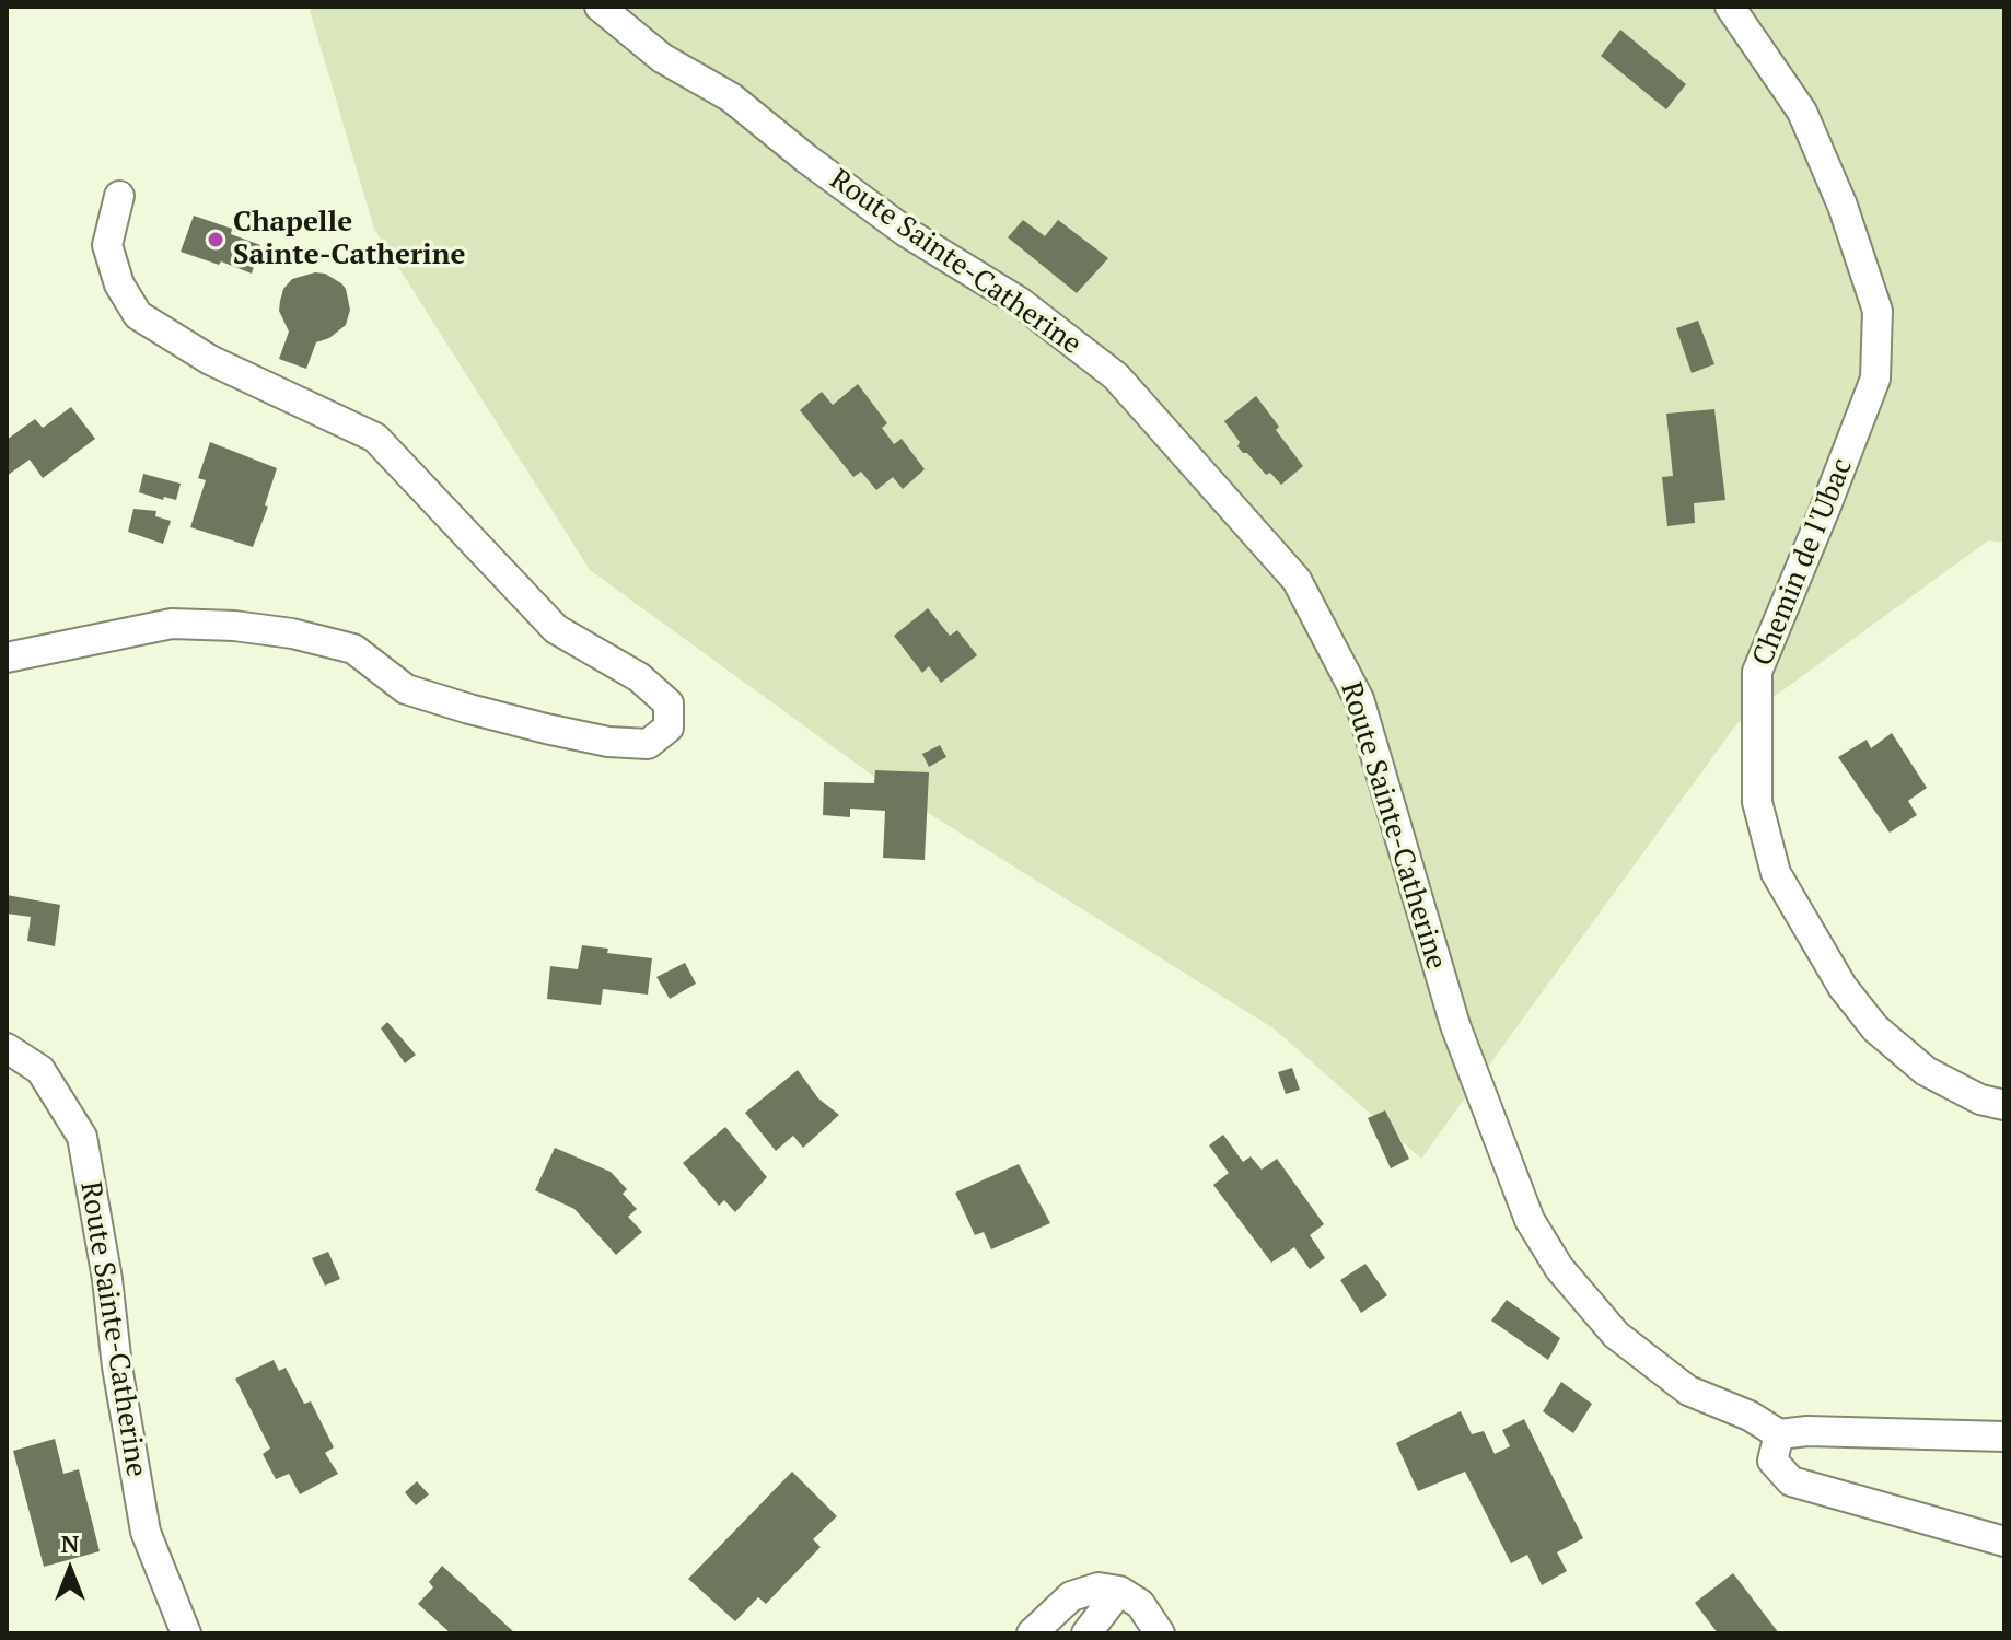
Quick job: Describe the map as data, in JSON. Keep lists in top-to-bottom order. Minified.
{"streets":{"street":["Route Sainte-Catherine","Chemin de l'Ubac"]},"places":["Chapelle Sainte-Catherine"],"north":"top"}
